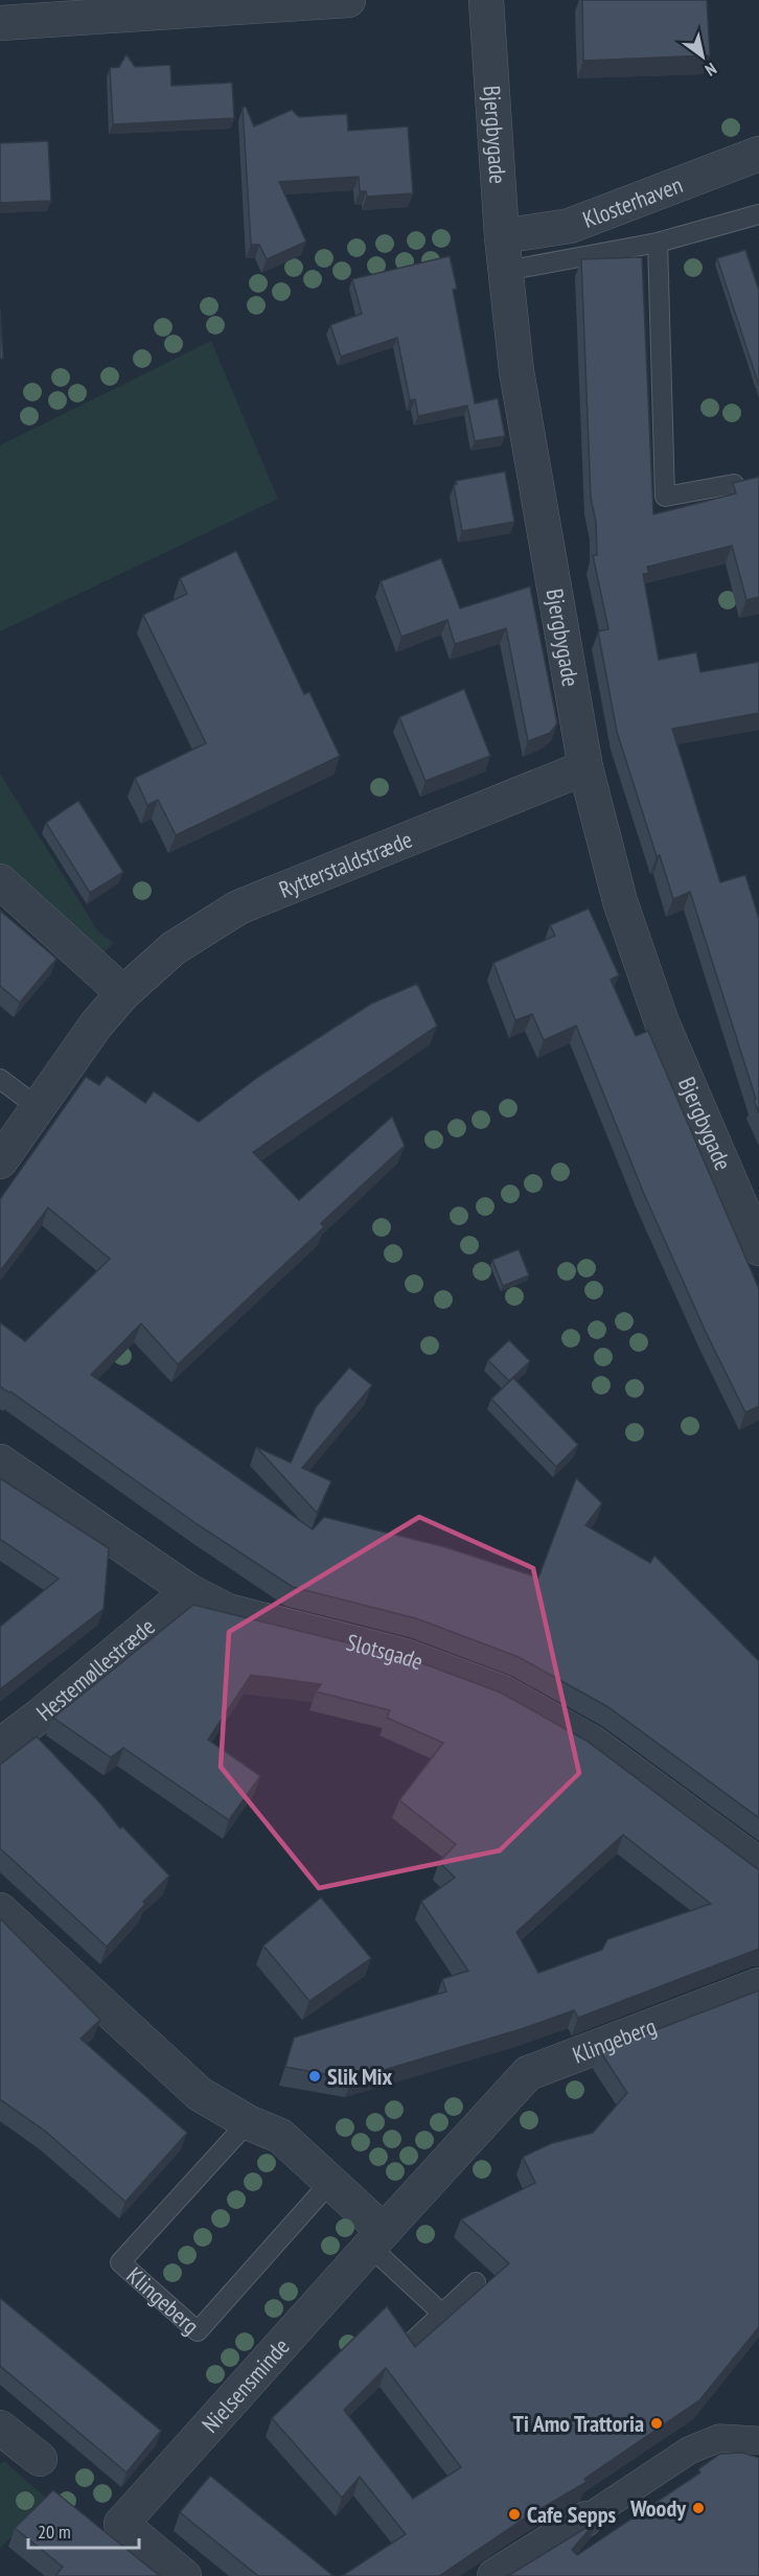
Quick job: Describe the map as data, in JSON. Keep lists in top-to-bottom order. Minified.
{"streets":{"street":["Bjergbygade","Klosterhaven","Rytterstaldstræde","Slotsgade","Hestemøllestræde","Klingeberg","Nielsensminde"]},"crossings":[["Bjergbygade","Klosterhaven"],["Bjergbygade","Rytterstaldstræde"],["Slotsgade","Hestemøllestræde"],["Klingeberg","Nielsensminde"]],"places":["Slik Mix","Ti Amo Trattoria","Woody","Cafe Sepps"],"scale_bar":"20 m","north":"bottom right"}
